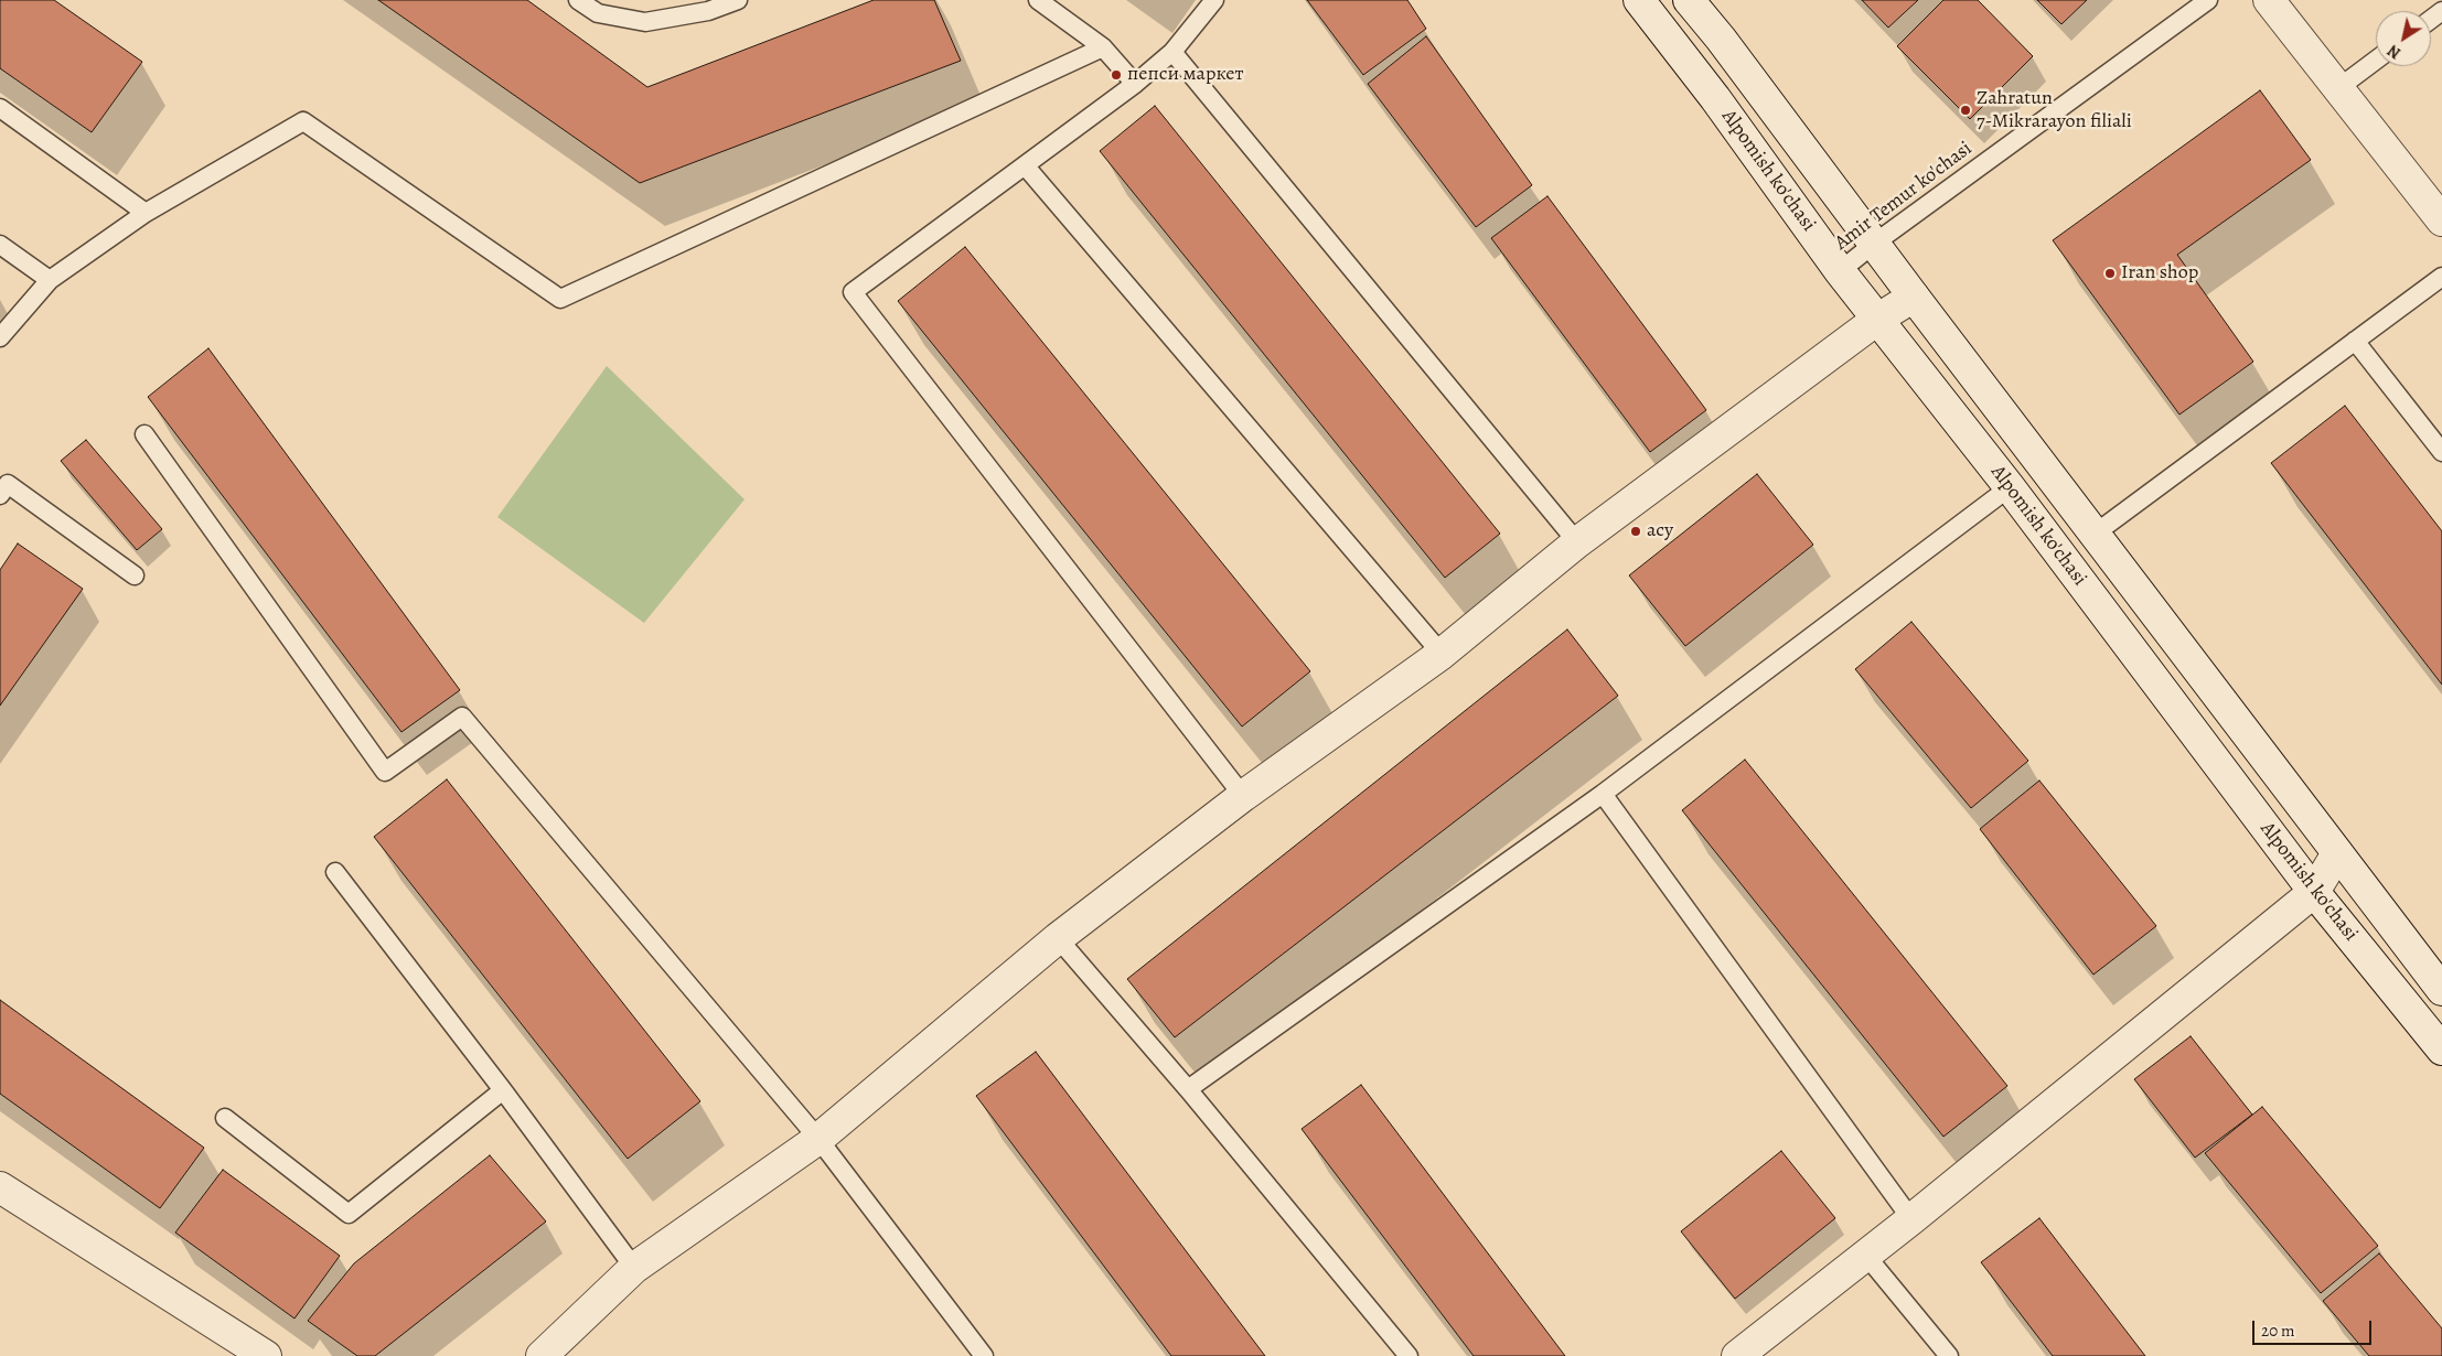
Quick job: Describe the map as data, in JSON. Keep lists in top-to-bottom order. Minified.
{"streets":{"street":["Alpomish ko'chasi"],"lane":["Amir Temur ko'chasi"]},"crossings":[["Alpomish ko'chasi","Amir Temur ko'chasi"]],"places":["пепси маркет","Zahratun 7-Mikrarayon filiali","Iran shop","асу"],"scale_bar":"20 m","north":"bottom left"}
